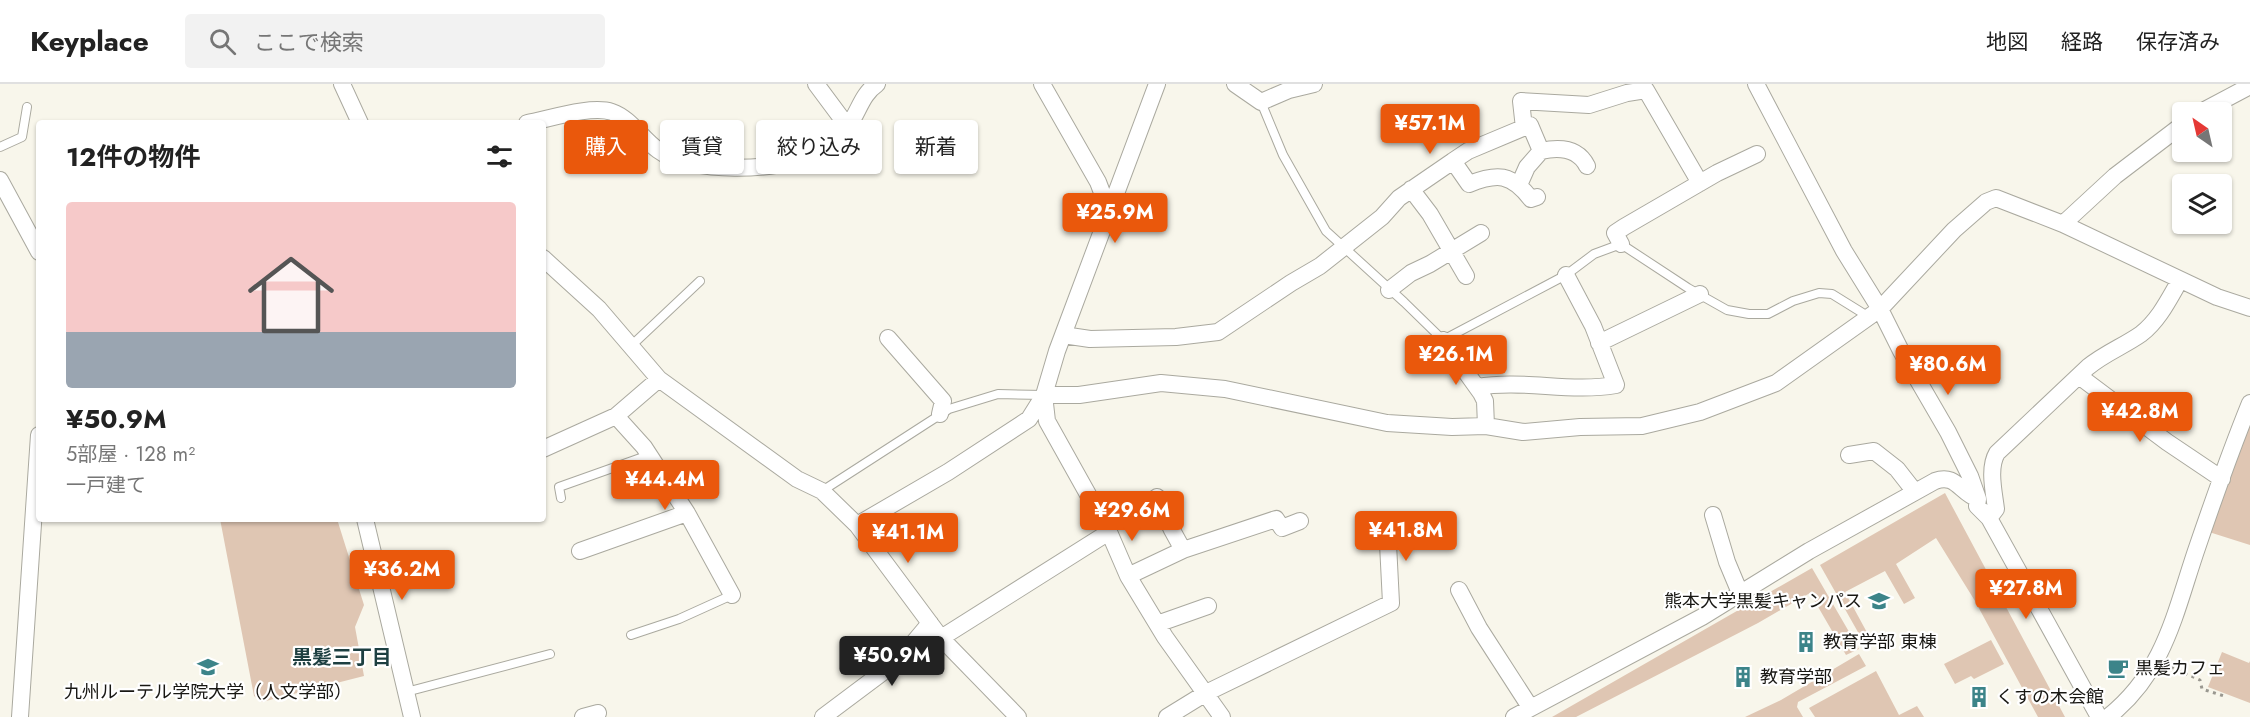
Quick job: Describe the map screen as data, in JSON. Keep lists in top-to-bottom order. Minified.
{"districts":["黒髪三丁目"],"places":{"school or university":["熊本大学黒髪キャンパス","九州ルーテル学院大学（人文学部）"],"building":["教育学部 東棟","教育学部","くすの木会館"],"cafe":["黒髪カフェ"]},"north":"top left","page":{"header":"Keyplace","search":"ここで検索","nav":["地図","経路","保存済み"],"price":["¥57.1M","¥25.9M","¥26.1M","¥80.6M","¥42.8M","¥44.4M","¥29.6M","¥41.8M","¥41.1M","¥36.2M","¥27.8M","¥50.9M"],"chip":["購入","賃貸","絞り込み","新着"],"heading":"12件の物件","list":[{"name":"¥50.9M","note":"5部屋 · 128 m² · 一戸建て"}]}}
